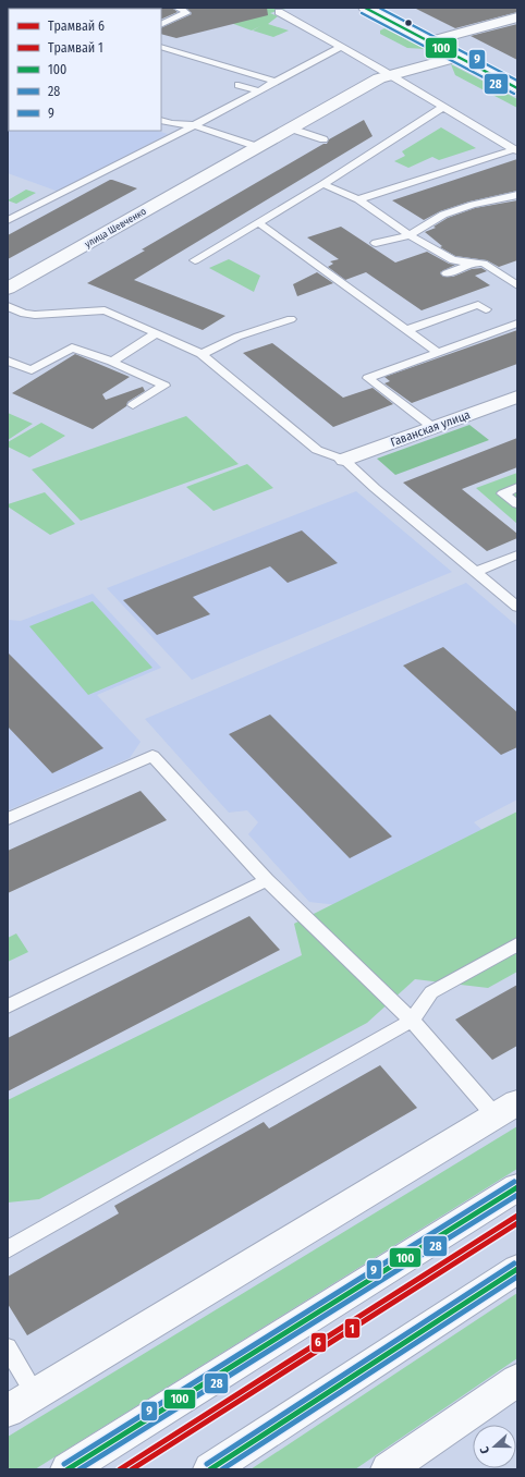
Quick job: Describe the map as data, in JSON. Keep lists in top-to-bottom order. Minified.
{"streets":{"street":["улица Шевченко","Гаванская улица"]},"lines":["transit line 100","transit line 9","transit line 28","tram line 6","tram line 1"],"legend":["Трамвай 6","Трамвай 1","100","28","9"],"north":"left"}
